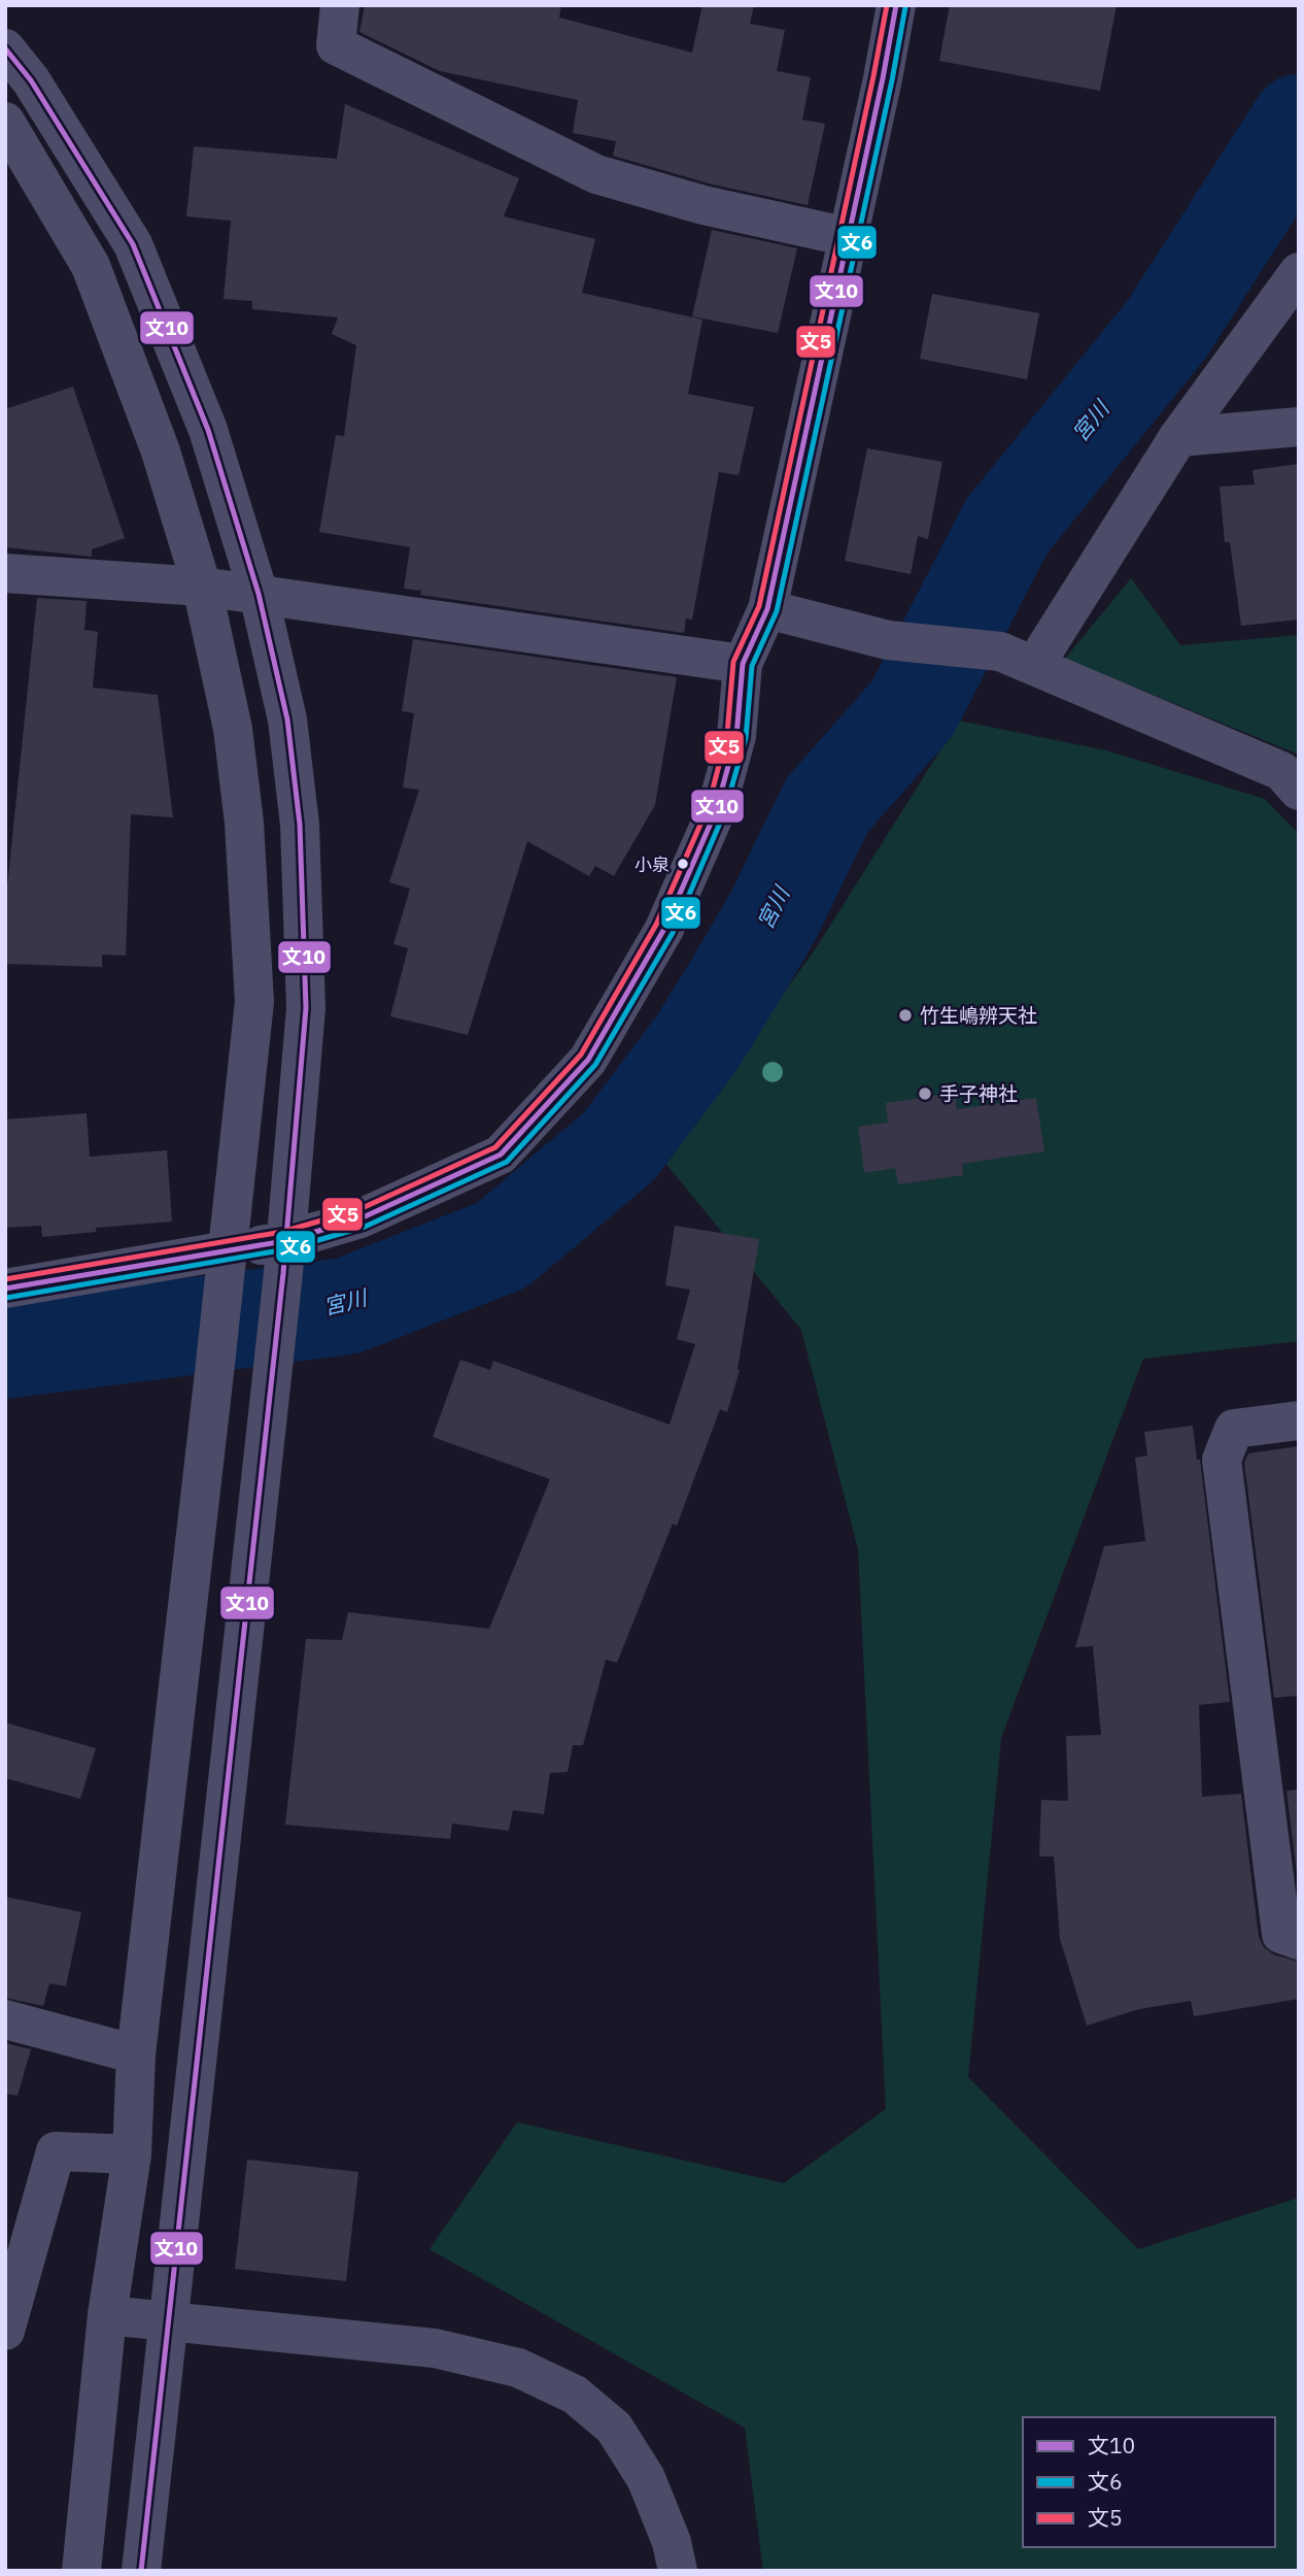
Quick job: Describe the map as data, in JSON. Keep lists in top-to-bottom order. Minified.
{"water":["宮川"],"places":["小泉","竹生嶋辨天社","手子神社"],"lines":["transit line 文10","transit line 文5","transit line 文6"],"legend":["文10","文6","文5"]}
